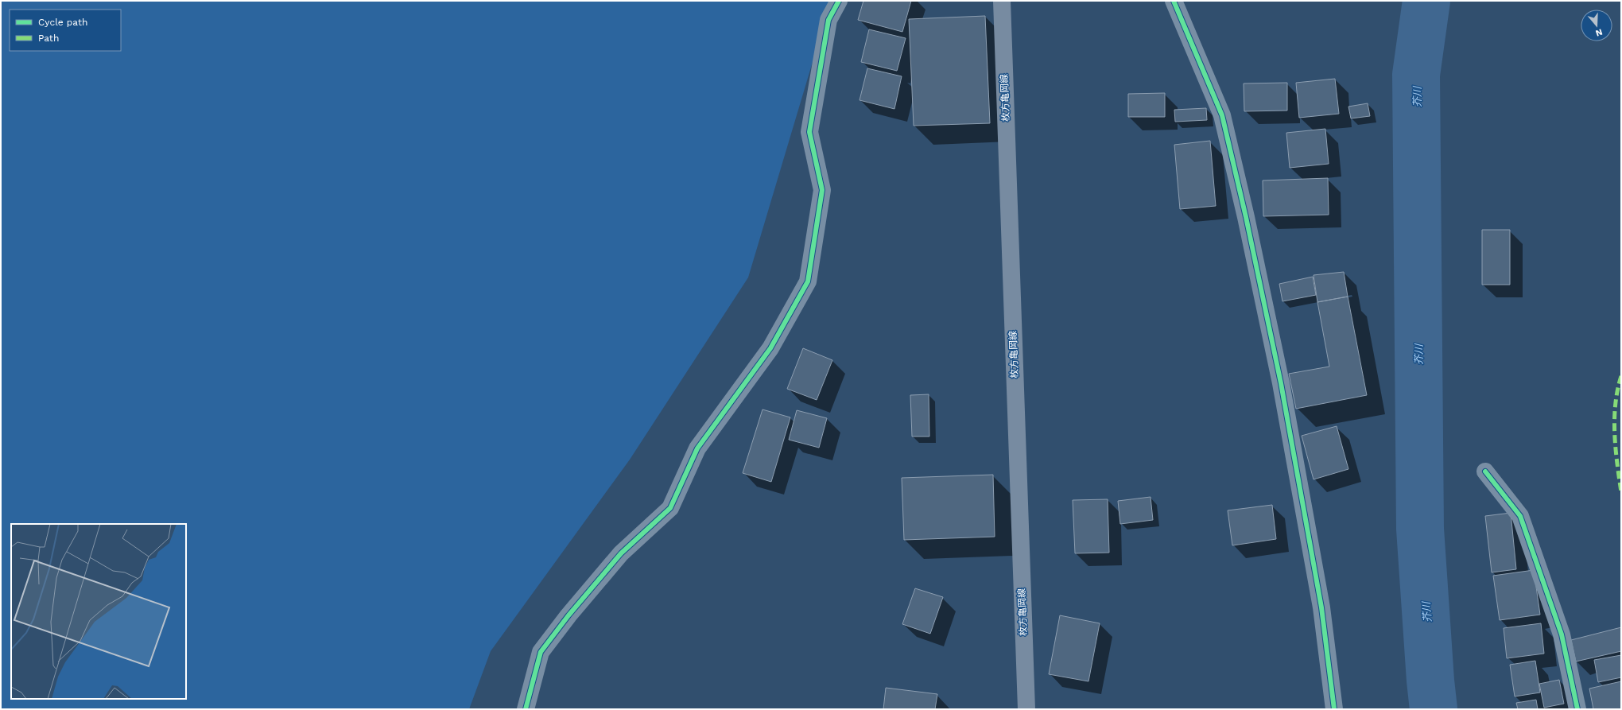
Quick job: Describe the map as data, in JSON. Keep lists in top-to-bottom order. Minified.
{"streets":{"main road":["枚方亀岡線"]},"water":["芥川"],"legend":["Cycle path","Path"],"north":"bottom"}
